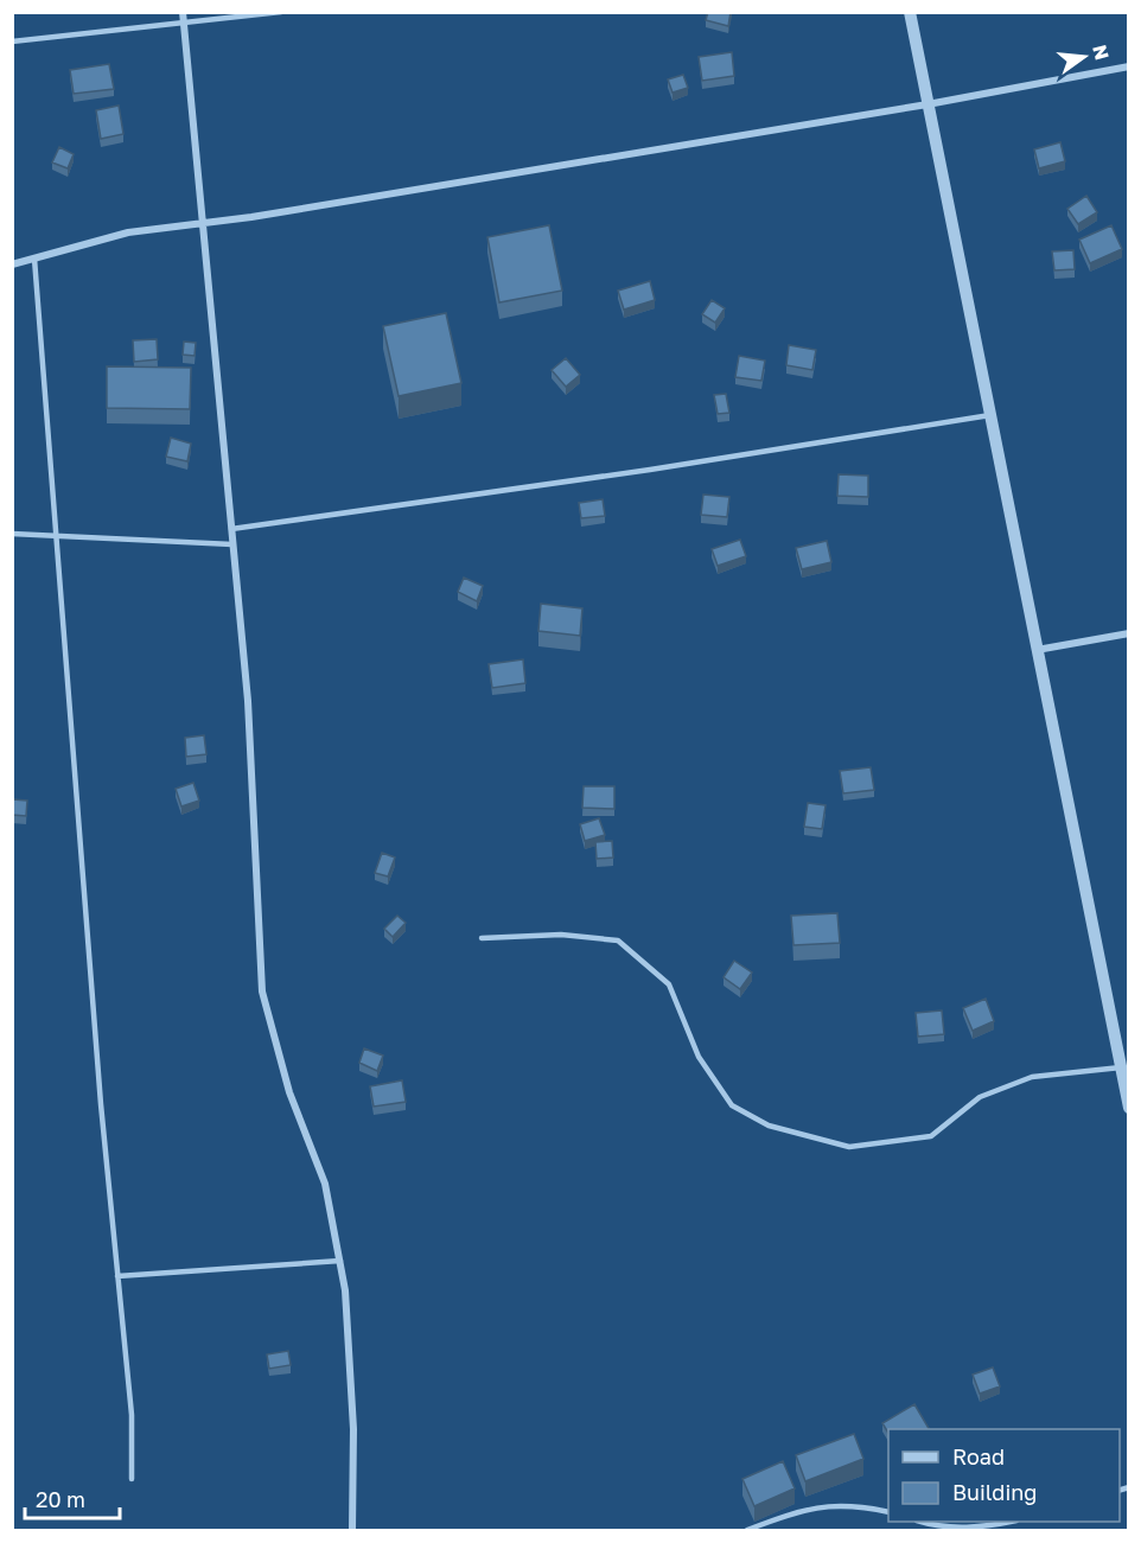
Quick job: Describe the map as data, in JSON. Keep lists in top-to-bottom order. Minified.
{"legend":["Road","Building"],"scale_bar":"20 m","north":"right"}
